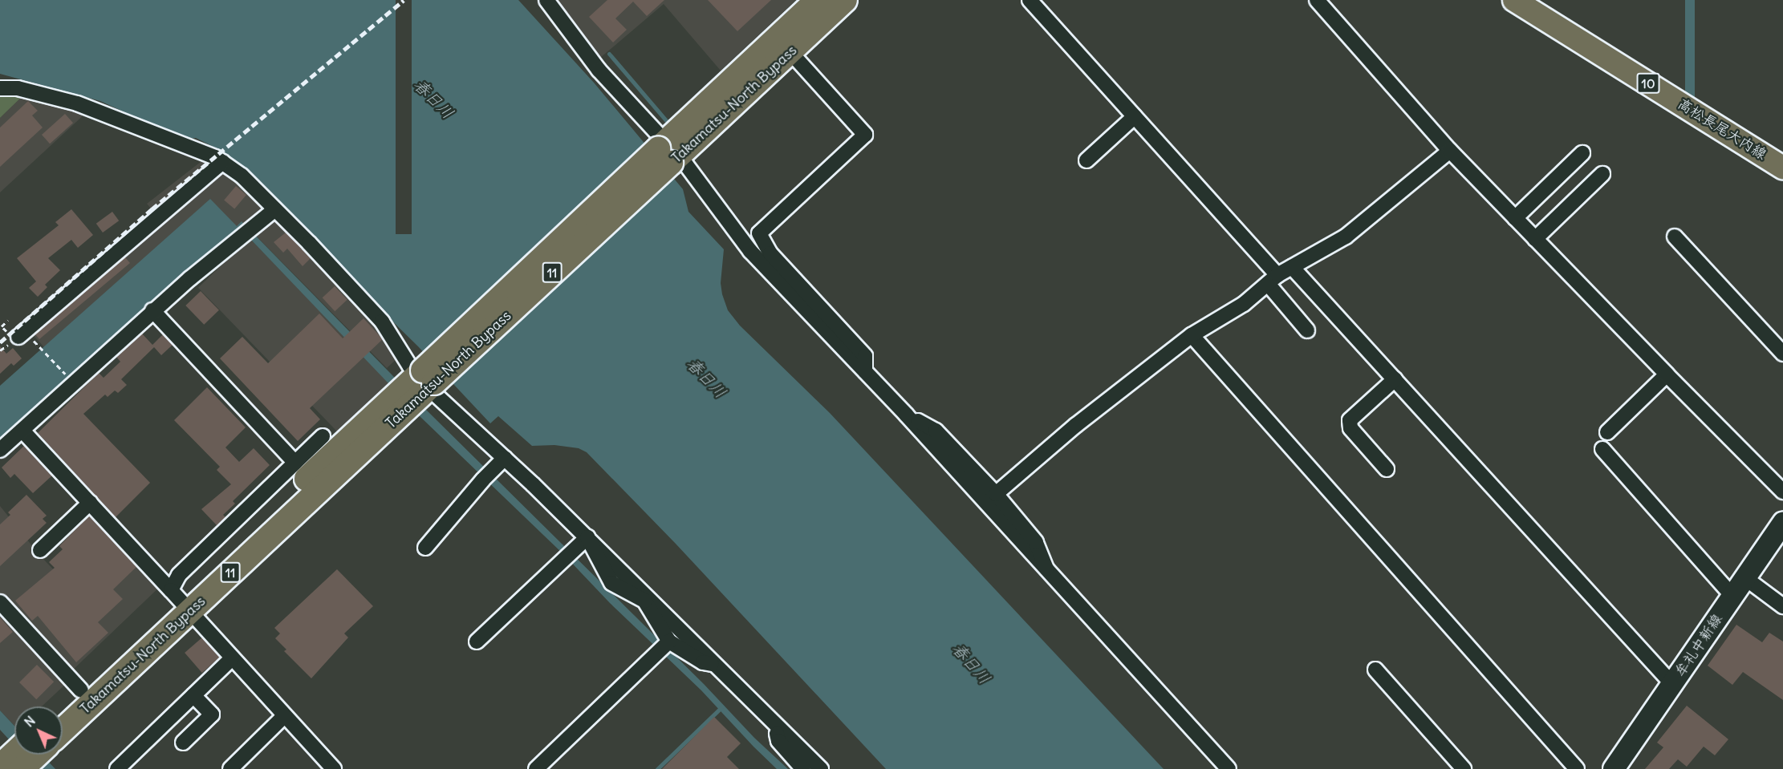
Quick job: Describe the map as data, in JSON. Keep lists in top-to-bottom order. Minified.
{"streets":{"highway":["Takamatsu-North Bypass","11"],"main road":["10","高松長尾大内線","牟礼中新線"]},"water":["春日川"],"north":"top left"}
